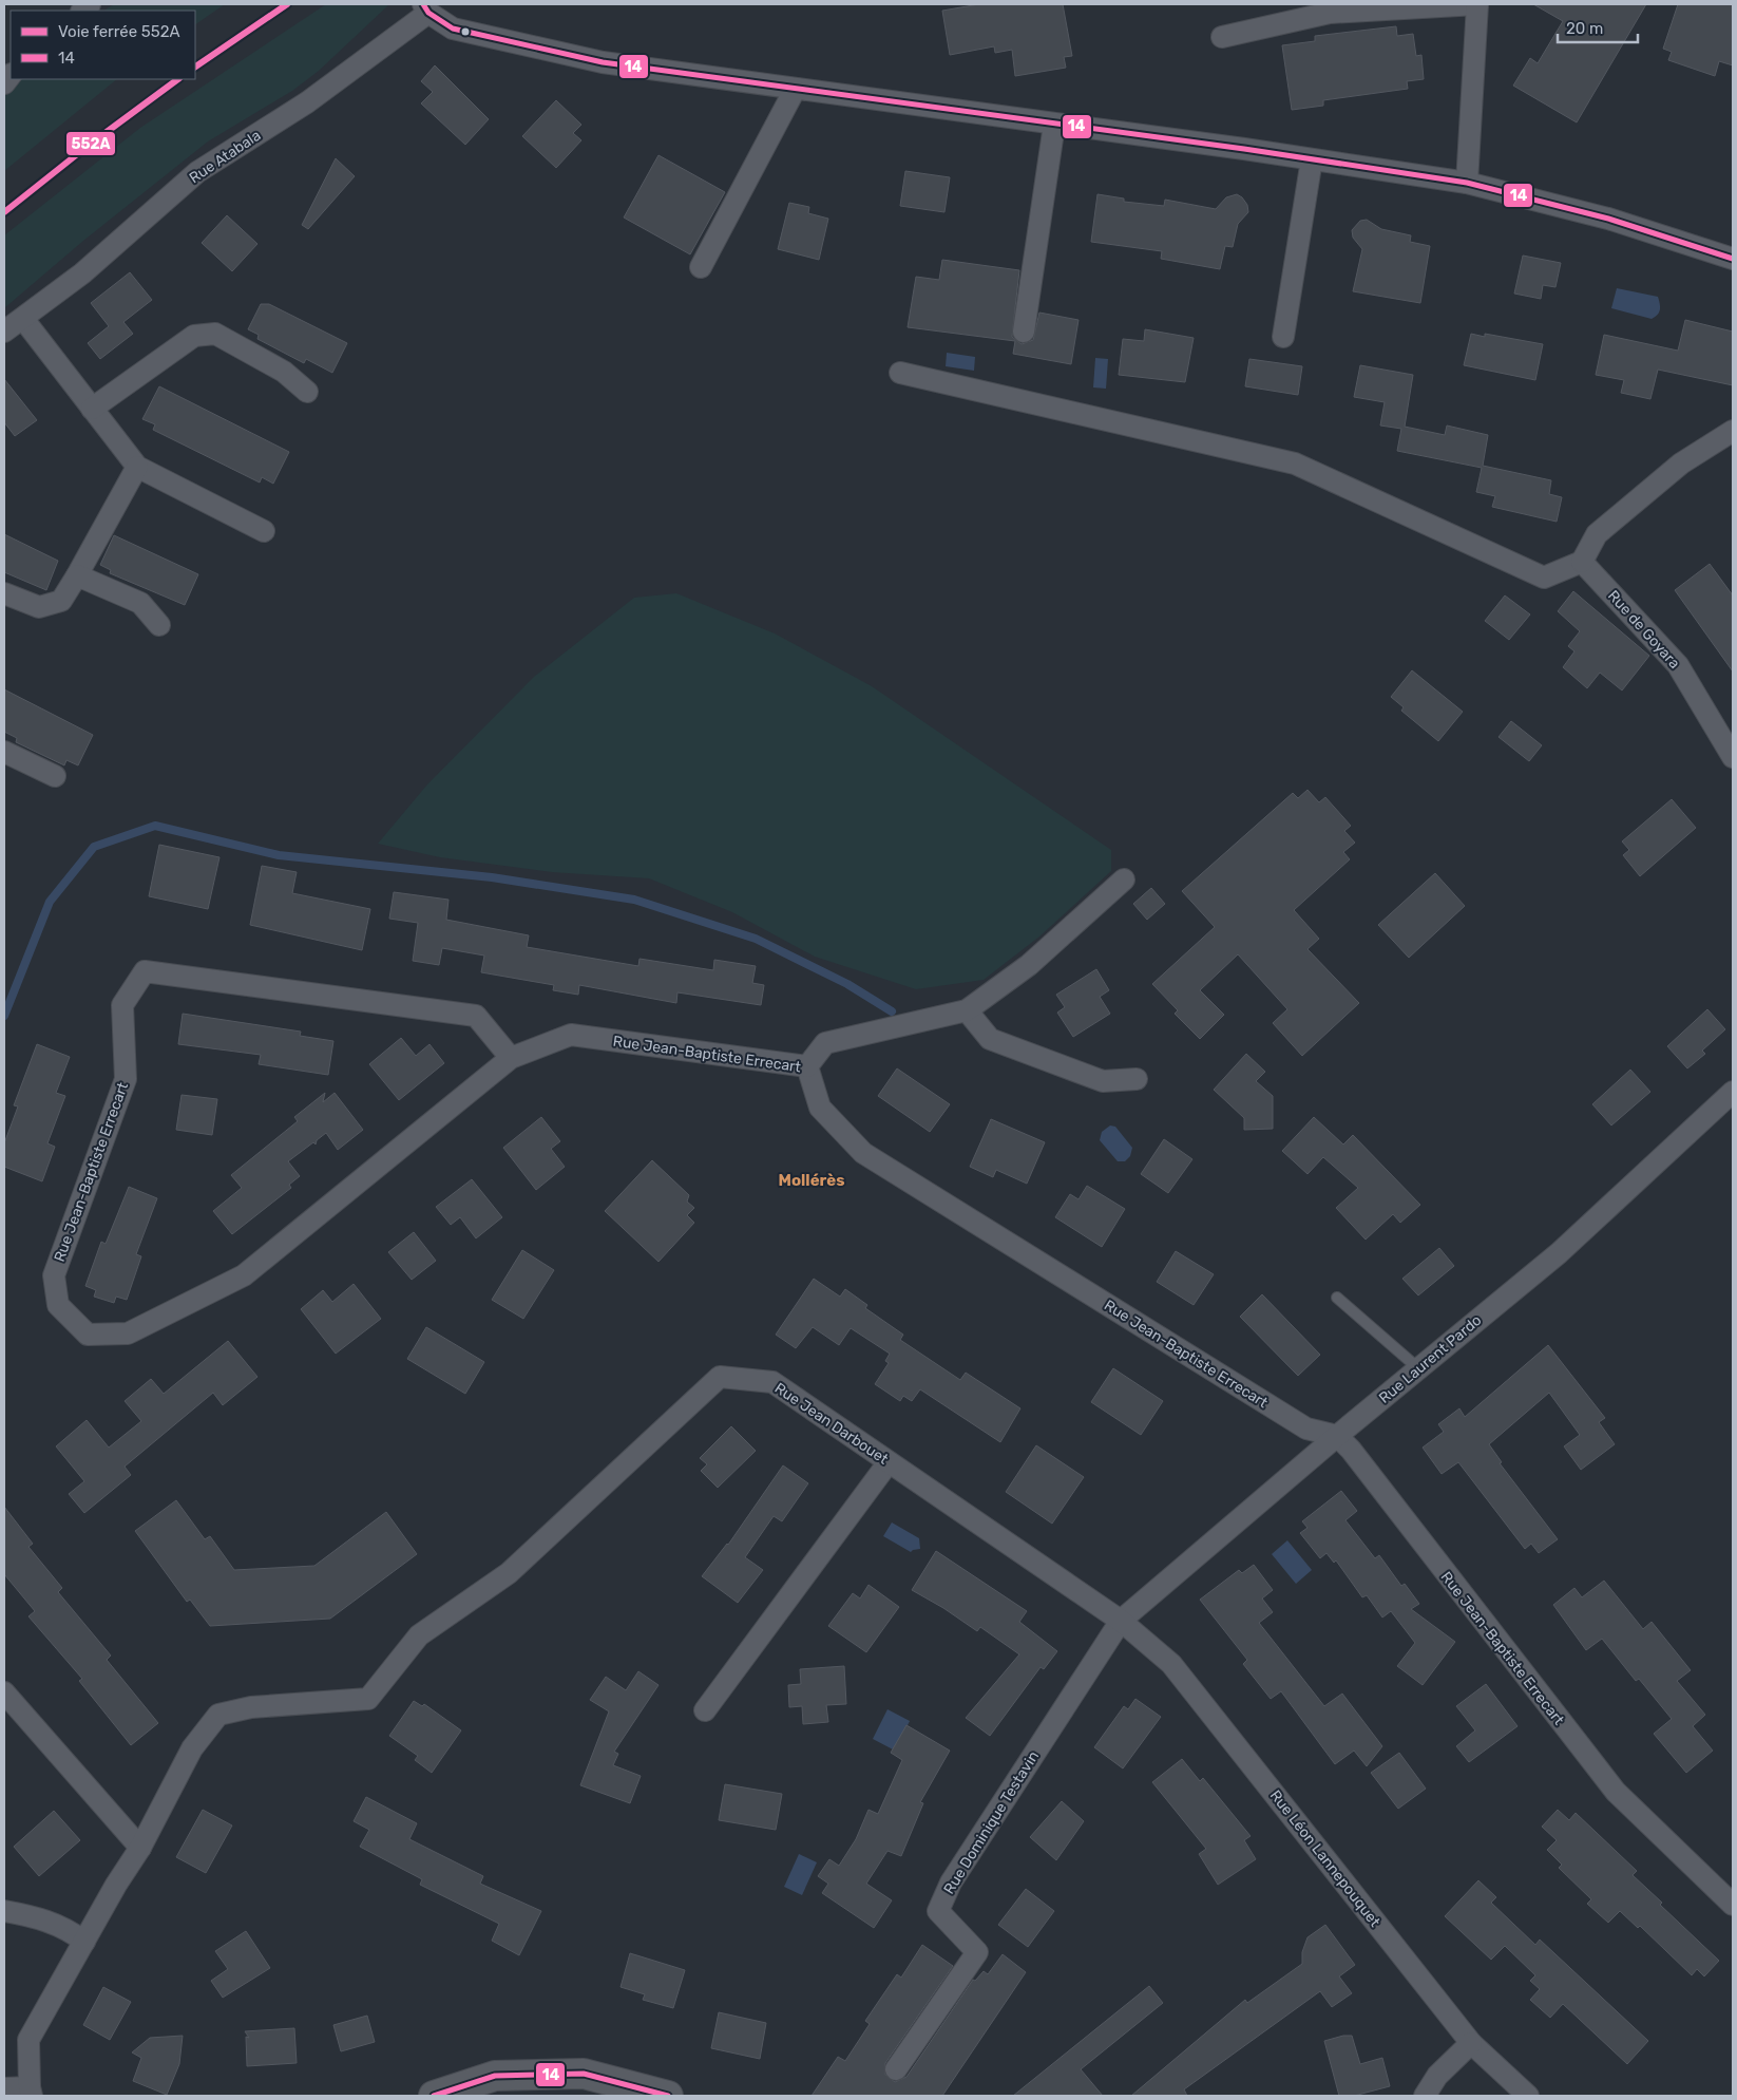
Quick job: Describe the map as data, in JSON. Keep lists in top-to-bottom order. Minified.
{"streets":{"street":["Rue Atabala","Rue de Goyara","Rue Jean-Baptiste Errecart","Rue Laurent Pardo","Rue Jean Darbouet","Rue Dominique Testavin","Rue Léon Lannepouquet"]},"crossings":[["Rue Jean-Baptiste Errecart","Rue Laurent Pardo"],["Rue Laurent Pardo","Rue Jean Darbouet"],["Rue Laurent Pardo","Rue Dominique Testavin"],["Rue Laurent Pardo","Rue Léon Lannepouquet"],["Rue Jean Darbouet","Rue Dominique Testavin"],["Rue Jean Darbouet","Rue Léon Lannepouquet"],["Rue Dominique Testavin","Rue Léon Lannepouquet"]],"districts":["Mollérès"],"lines":["rail line 552A","transit line 14"],"legend":["Voie ferrée 552A","14"],"scale_bar":"20 m"}
